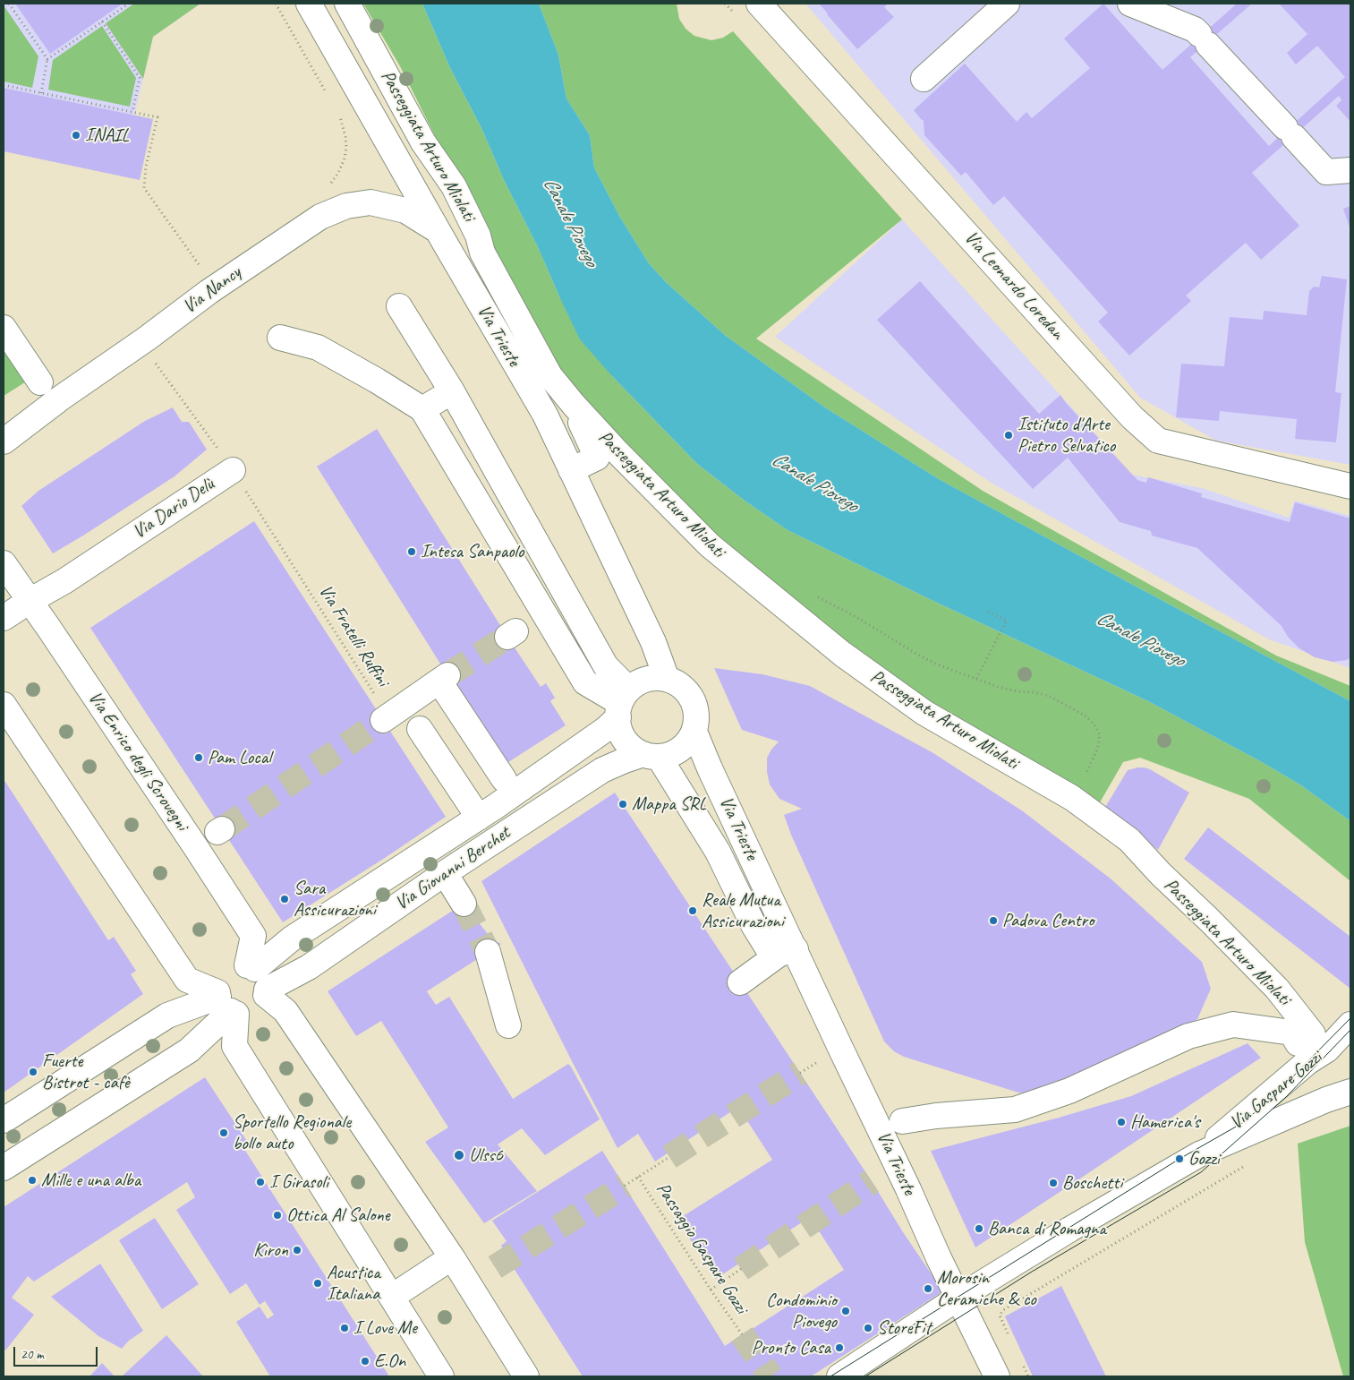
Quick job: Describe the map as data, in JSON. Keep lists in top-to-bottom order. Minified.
{"streets":{"street":["Passeggiata Arturo Miolati","Via Leonardo Loredan","Via Nancy","Via Trieste","Via Dario Delù","Via Enrico degli Scrovegni","Via Giovanni Berchet","Via Gaspare Gozzi"],"path":["Via Fratelli Ruffini","Passaggio Gaspare Gozzi"]},"crossings":[["Passeggiata Arturo Miolati","Via Trieste"],["Via Nancy","Via Trieste"],["Via Trieste","Via Giovanni Berchet"],["Via Trieste","Via Gaspare Gozzi"],["Via Dario Delù","Via Fratelli Ruffini"],["Via Dario Delù","Via Enrico degli Scrovegni"],["Via Enrico degli Scrovegni","Via Giovanni Berchet"]],"water":["Canale Piovego"],"places":["INAIL","Istituto d'Arte Pietro Selvatico","Intesa Sanpaolo","Pam Local","Mappa SRL","Sara Assicurazioni","Reale Mutua Assicurazioni","Padova Centro","Fuerte Bistrot - cafè","Hamerica's","Sportello Regionale bollo auto","Ulss6","Gozzi","Mille e una alba","I Girasoli","Boschetti","Ottica Al Salone","Banca di Romagna","Kìron","Acustica Italiana","Morosin Ceramiche & co","Condominio Piovego","I Love Me","StoreFit","Pronto Casa","E.On"],"scale_bar":"20 m"}
